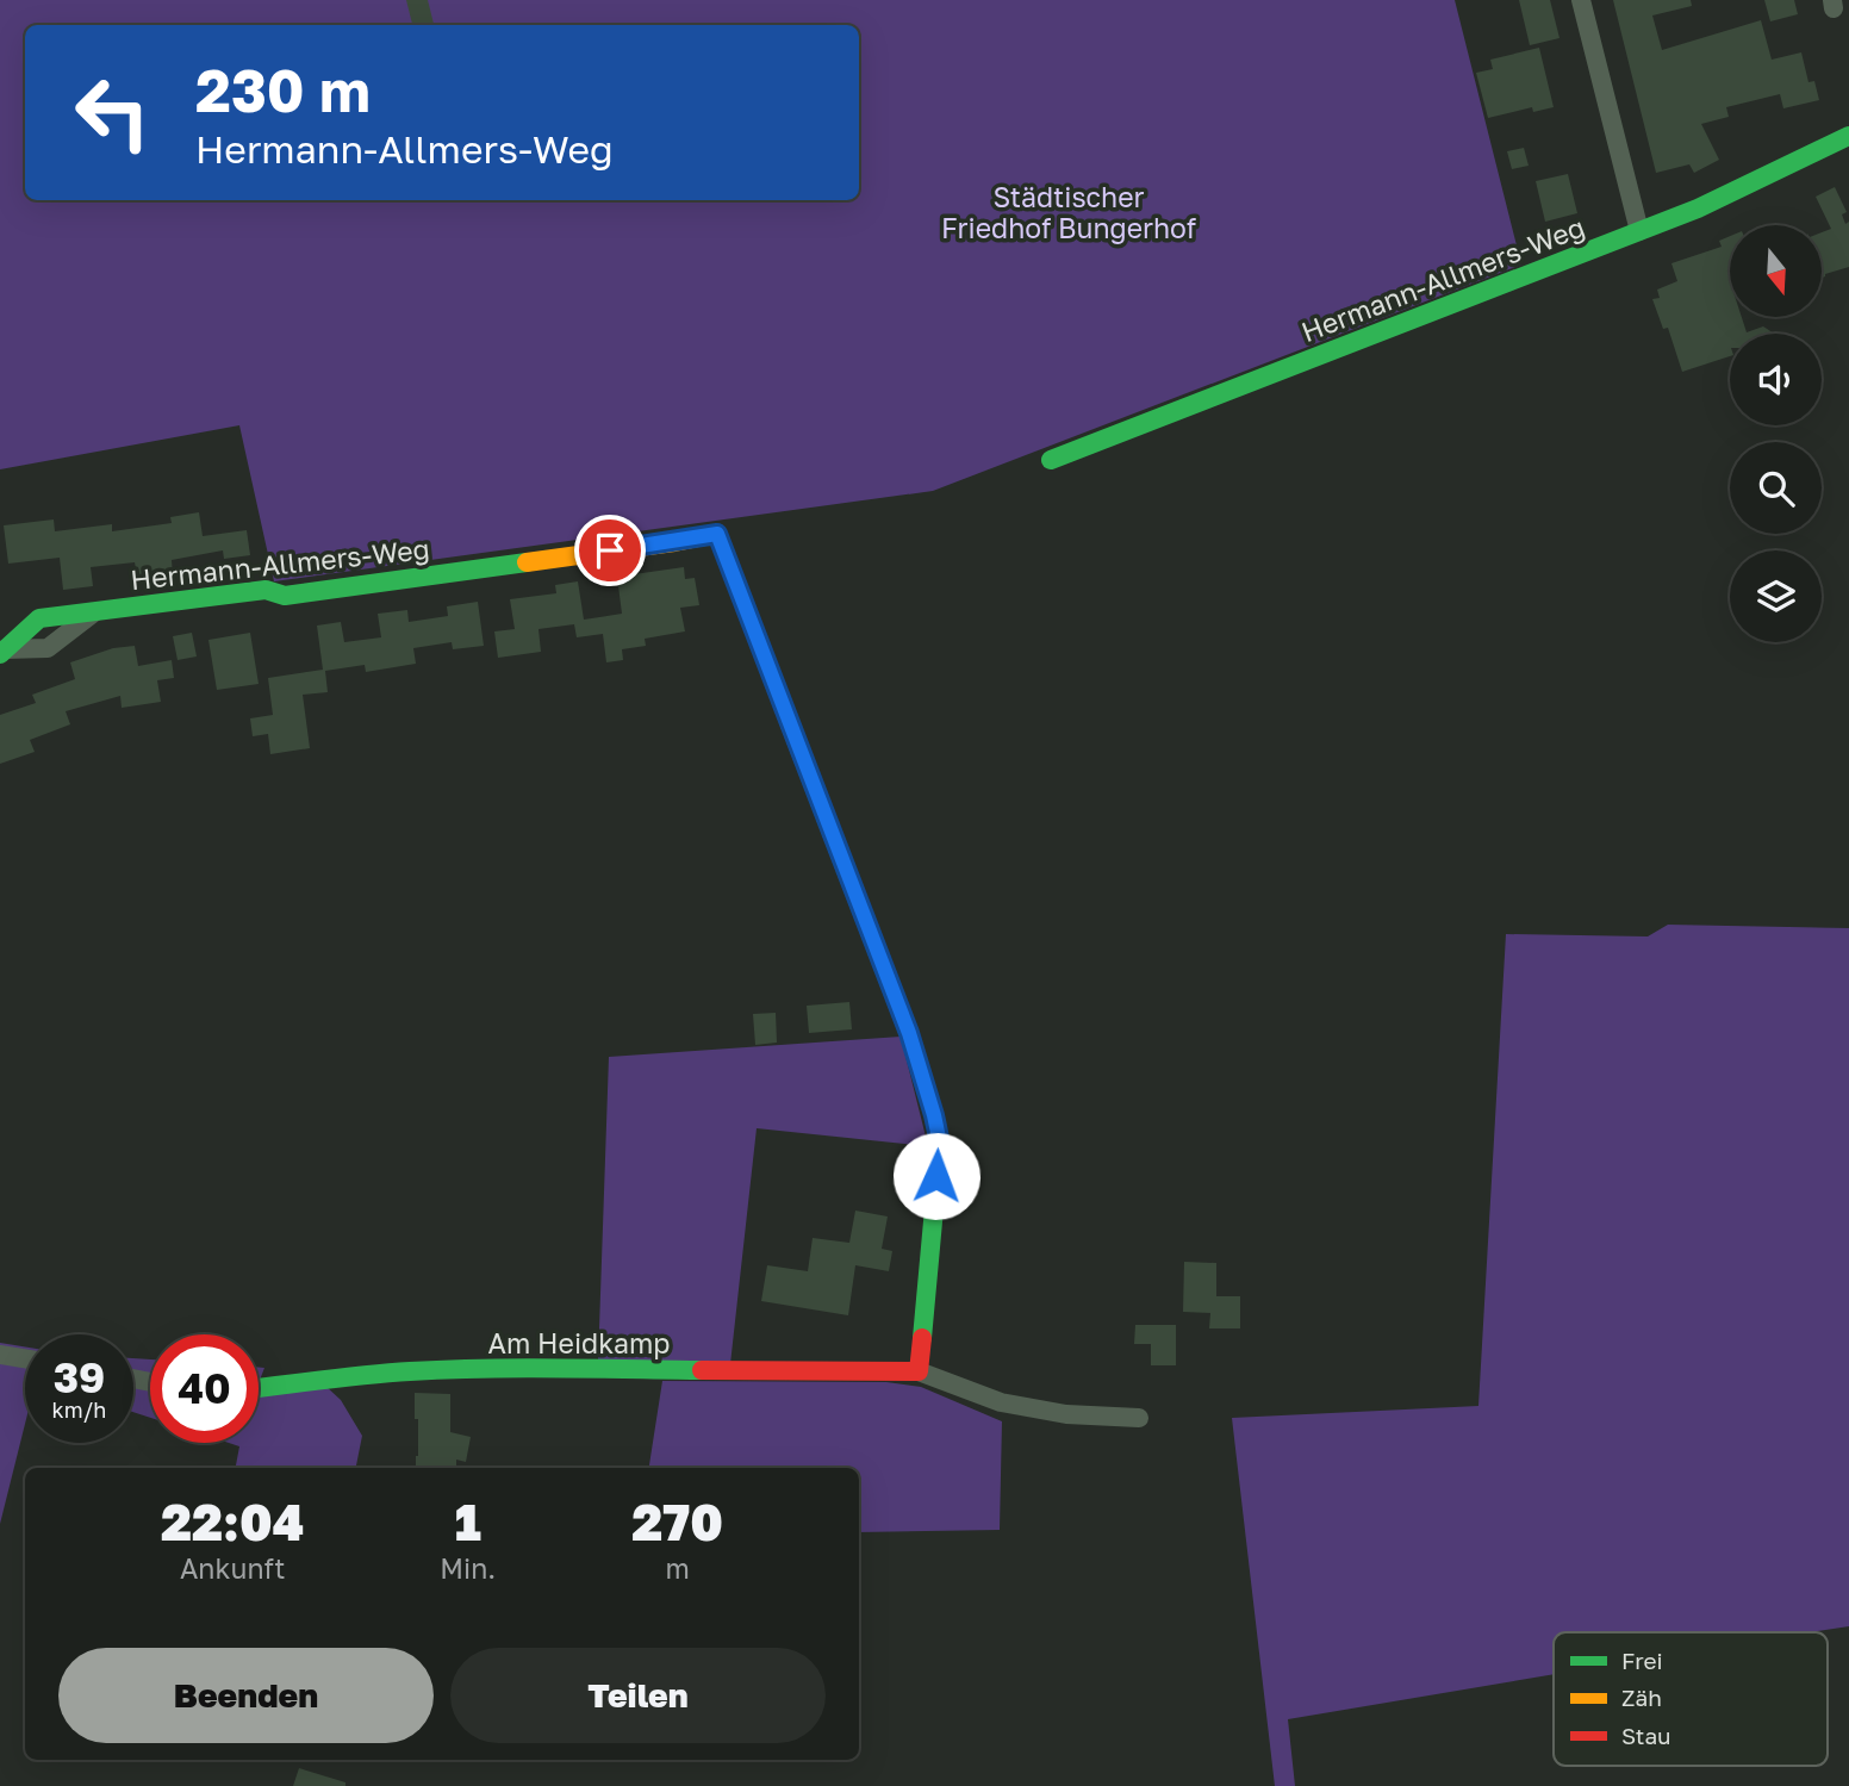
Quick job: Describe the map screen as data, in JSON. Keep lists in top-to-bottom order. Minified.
{"streets":{"street":["Hermann-Allmers-Weg","Am Heidkamp"]},"crossings":[["Hermann-Allmers-Weg","Am Heidkamp"]],"parks":["Städtischer Friedhof Bungerhof"],"legend":["Frei","Zäh","Stau"],"north":"bottom","page":{"turn":["230 m","Hermann-Allmers-Weg"],"speed":"39 km/h","limit":"40","eta":["22:04","Ankunft","1","Min.","270","m"],"buttons":["Beenden","Teilen"]}}
